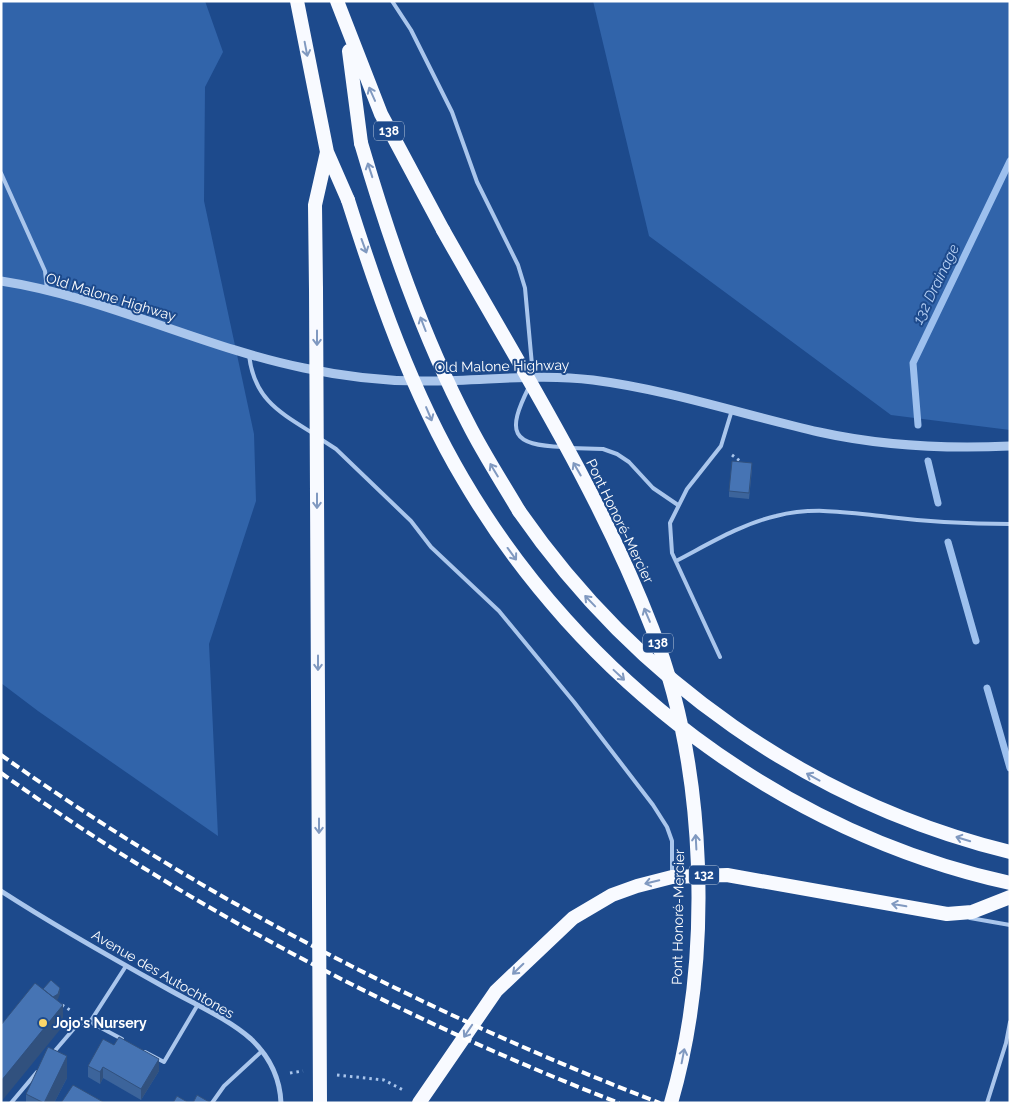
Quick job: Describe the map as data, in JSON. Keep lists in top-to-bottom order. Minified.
{"streets":{"highway":["138","Pont Honoré-Mercier","132"],"street":["Old Malone Highway","Avenue des Autochtones"]},"one_way":["Pont Honoré-Mercier"],"water":["132 Drainage"],"places":["Jojo's Nursery"]}
